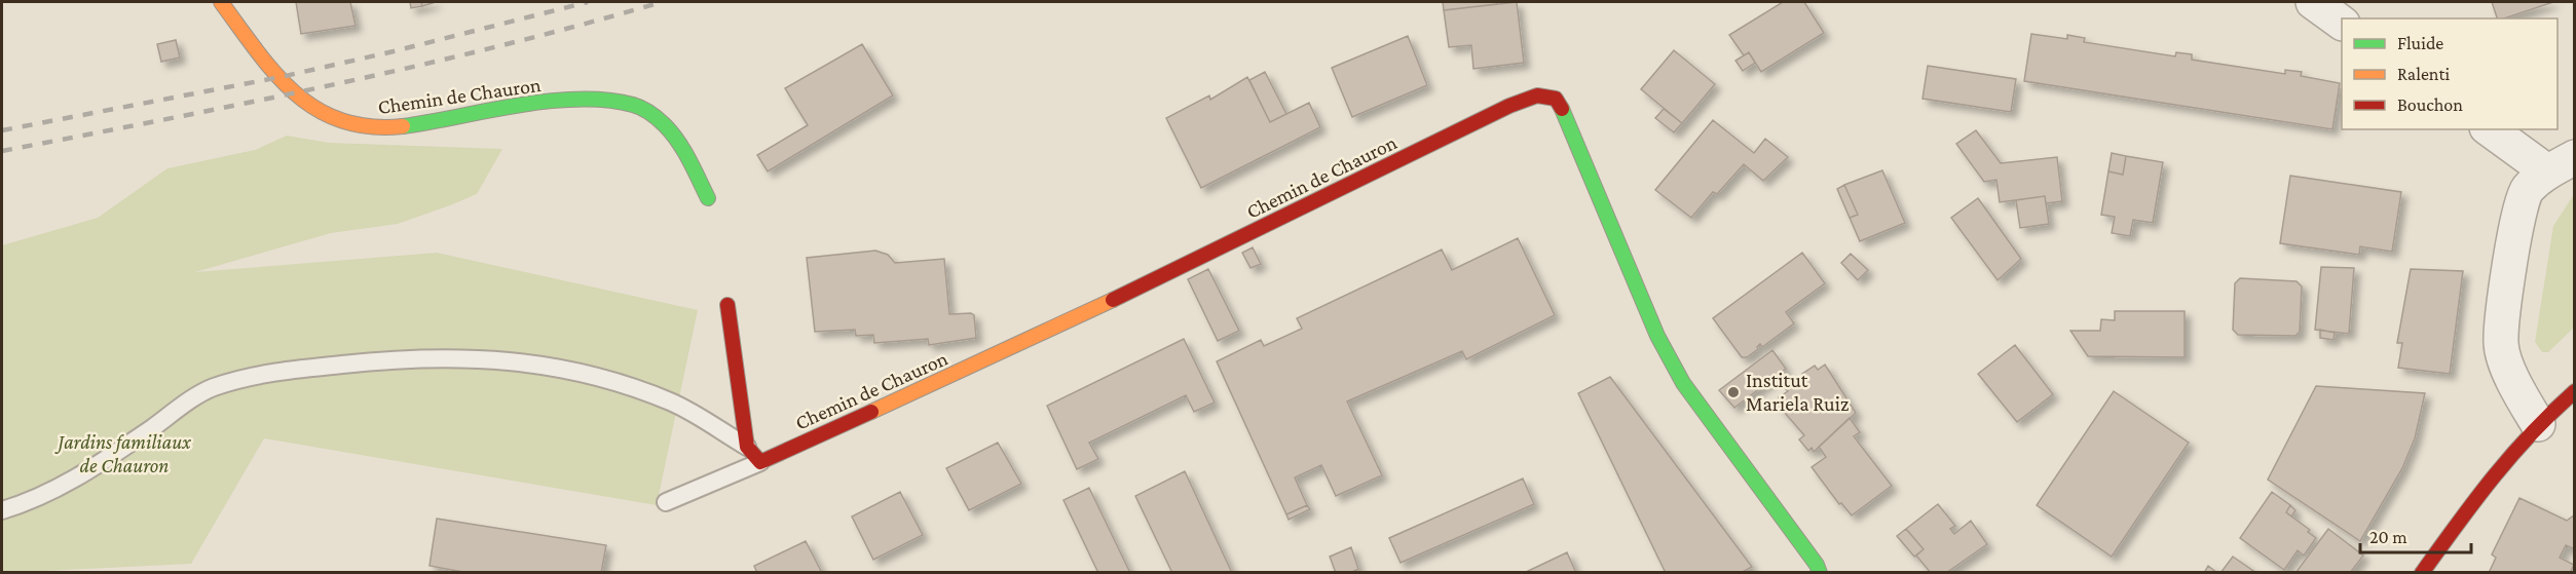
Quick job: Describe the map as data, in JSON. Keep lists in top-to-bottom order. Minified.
{"streets":{"street":["Chemin de Chauron"]},"parks":["Jardins familiaux de Chauron"],"places":["Institut Mariela Ruiz"],"legend":["Fluide","Ralenti","Bouchon"],"scale_bar":"20 m"}
